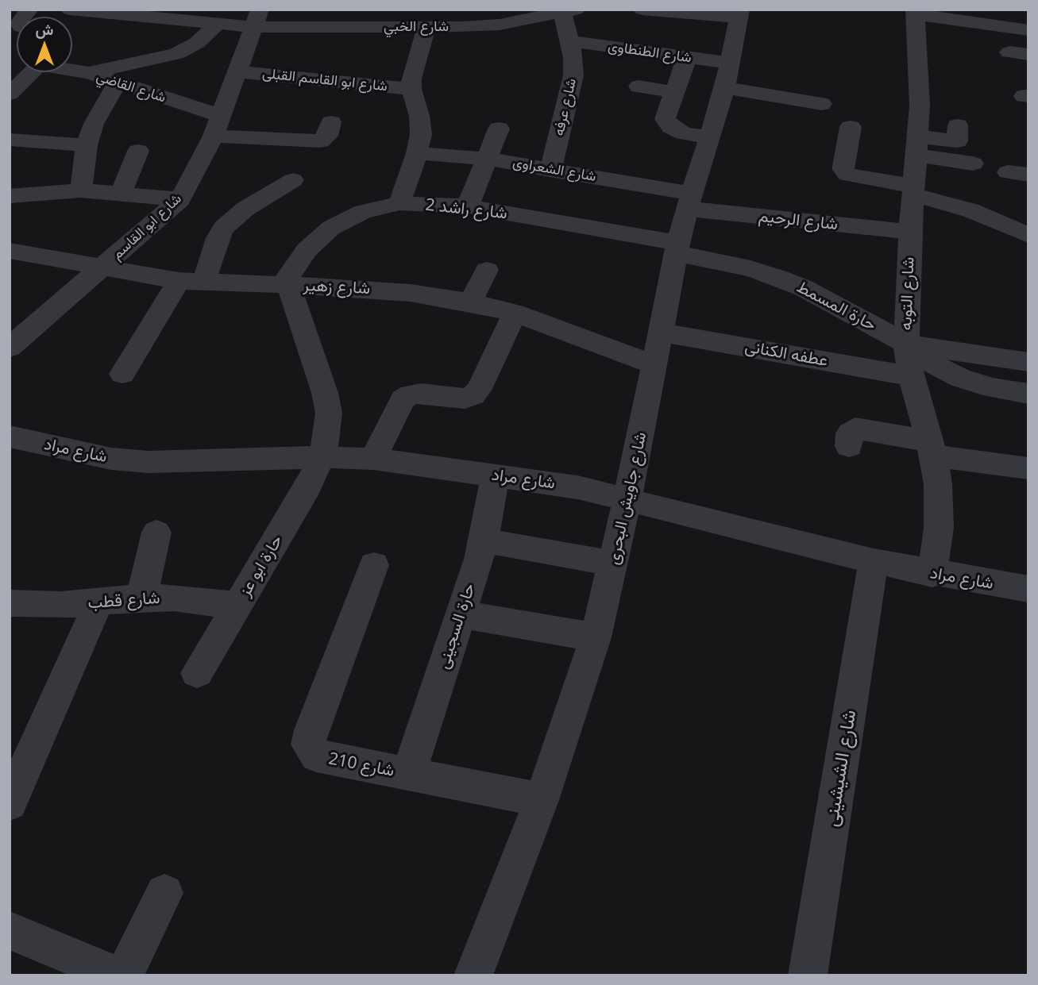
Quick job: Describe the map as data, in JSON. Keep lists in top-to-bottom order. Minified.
{"streets":{"street":["شارع الخبي","شارع الطنطاوى","شارع ابو القاسم القبلى","شارع القاضي","شارع عرفه","شارع الشعراوى","شارع راشد 2","شارع الرحيم","شارع ابو القاسم","شارع زهير","شارع التوبه","حارة المسمط","عطفه الكنانى","شارع مراد","شارع جاويش البحرى","حارة ابو عز","شارع قطب","حارة السجينى","شارع 210","شارع الشيشينى"]},"crossings":[["شارع الخبي","شارع عرفه"],["شارع الخبي","شارع ابو القاسم"],["شارع الطنطاوى","شارع عرفه"],["شارع الطنطاوى","شارع جاويش البحرى"],["شارع ابو القاسم القبلى","شارع ابو القاسم"],["شارع القاضي","شارع ابو القاسم"],["شارع عرفه","شارع الشعراوى"],["شارع الشعراوى","شارع الرحيم"],["شارع الشعراوى","شارع جاويش البحرى"],["شارع راشد 2","شارع زهير"],["شارع راشد 2","حارة المسمط"],["شارع راشد 2","شارع جاويش البحرى"],["شارع راشد 2","حارة ابو عز"],["شارع الرحيم","شارع التوبه"],["شارع الرحيم","شارع جاويش البحرى"],["شارع ابو القاسم","شارع زهير"],["شارع زهير","شارع جاويش البحرى"],["شارع زهير","حارة ابو عز"],["شارع التوبه","حارة المسمط"],["شارع التوبه","عطفه الكنانى"],["شارع التوبه","شارع مراد"],["حارة المسمط","شارع جاويش البحرى"],["عطفه الكنانى","شارع جاويش البحرى"],["شارع مراد","شارع جاويش البحرى"],["شارع مراد","حارة ابو عز"],["شارع مراد","حارة السجينى"],["شارع مراد","شارع الشيشينى"],["شارع جاويش البحرى","شارع 210"],["حارة ابو عز","شارع قطب"],["حارة السجينى","شارع 210"]],"north":"top"}
